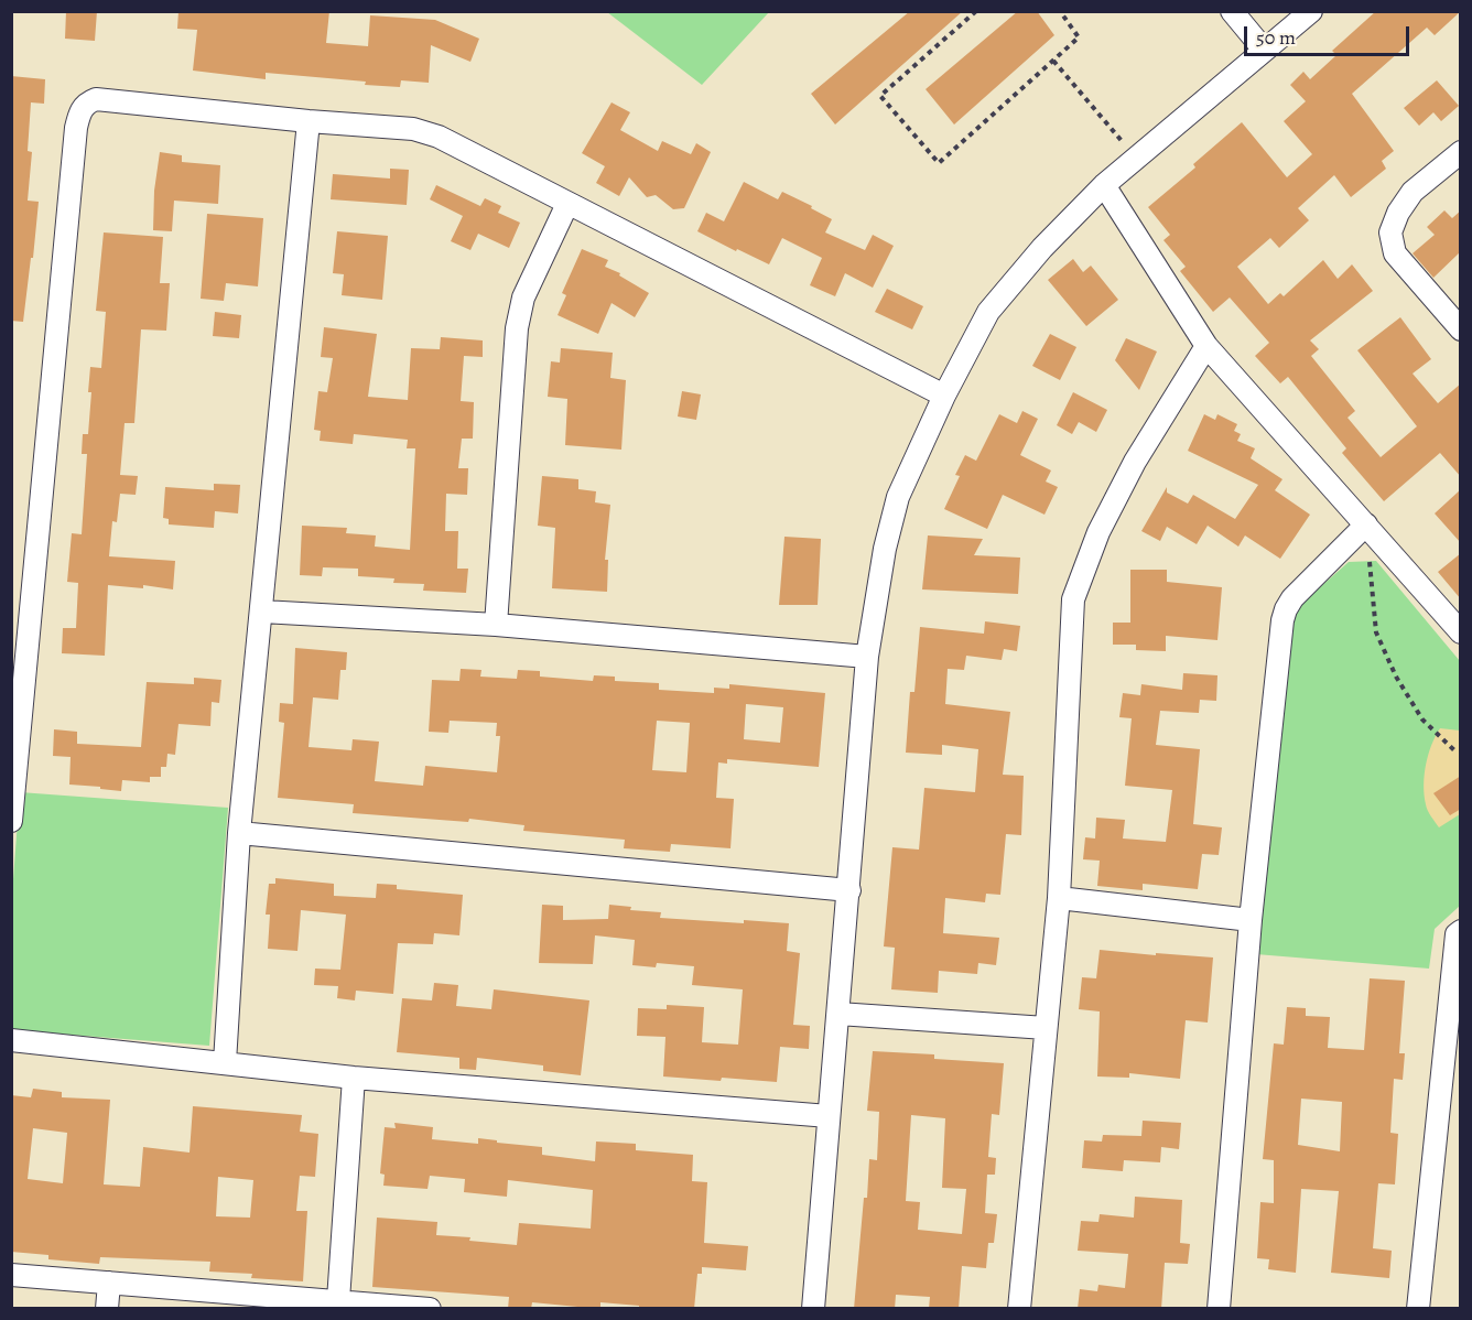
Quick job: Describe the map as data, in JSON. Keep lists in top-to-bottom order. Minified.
{"scale_bar":"50 m"}
